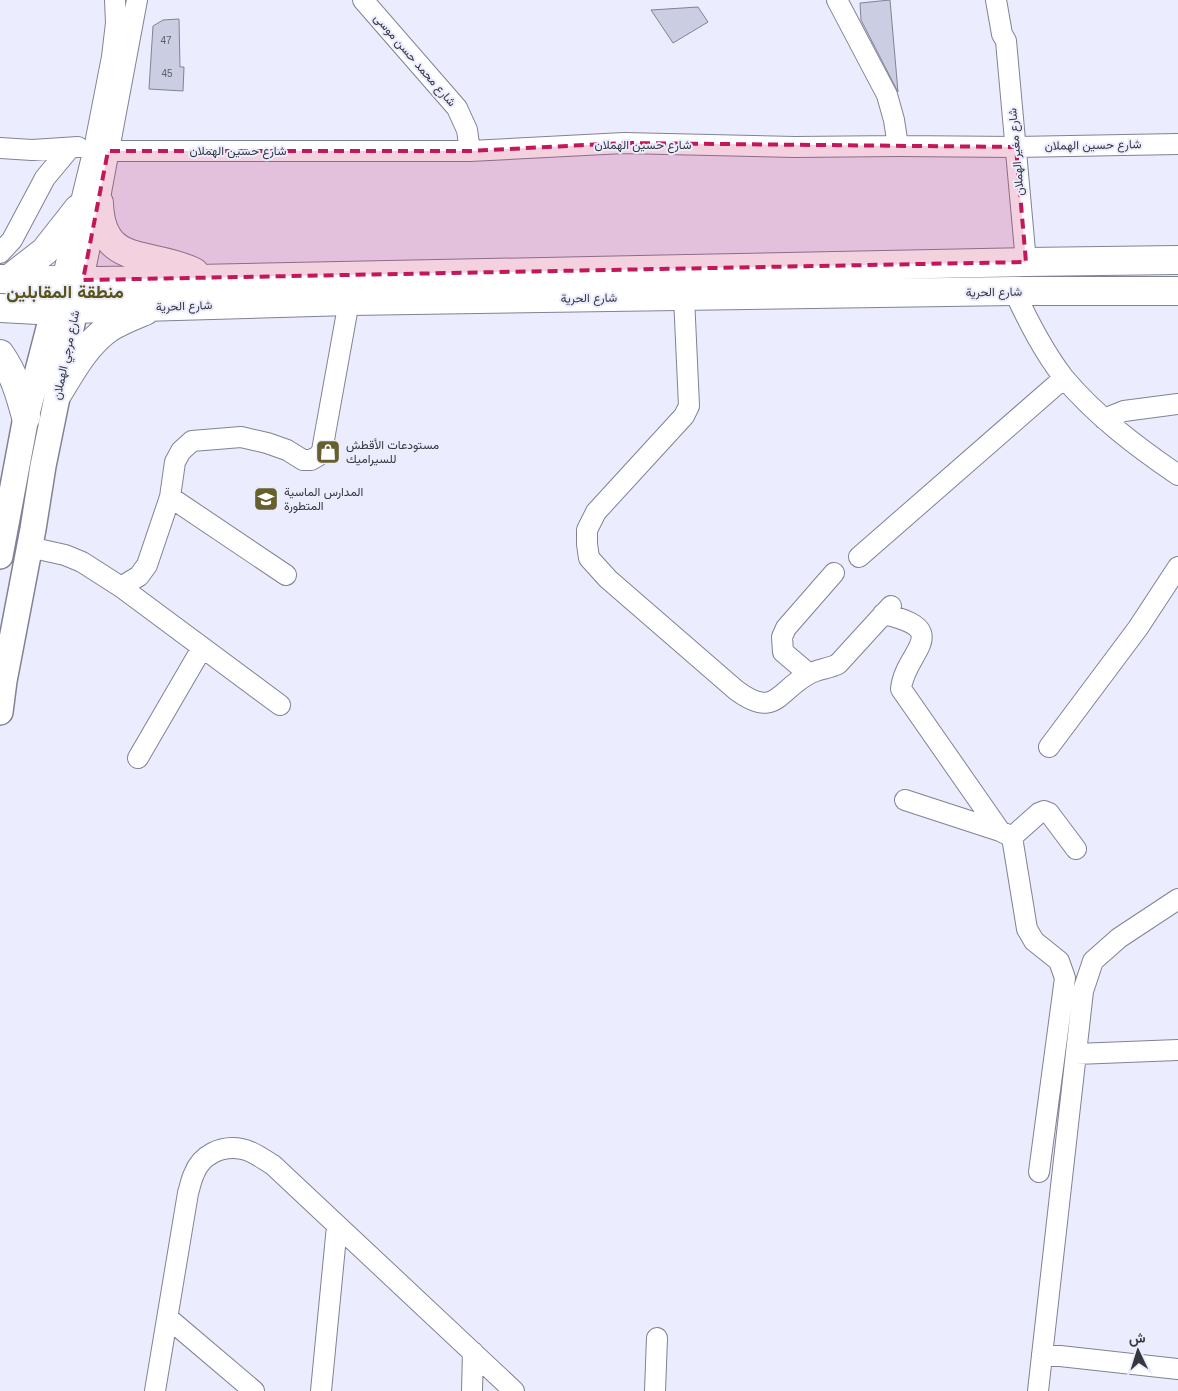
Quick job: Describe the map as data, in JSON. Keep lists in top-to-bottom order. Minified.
{"streets":{"highway":["شارع الحرية"],"main road":["شارع مرجي الهملان"],"street":["شارع محمد حسن موسى","شارع حسين الهملان","شارع مغير الهملان"]},"crossings":[["شارع محمد حسن موسى","شارع حسين الهملان"],["شارع حسين الهملان","شارع مغير الهملان"],["شارع حسين الهملان","شارع مرجي الهملان"],["شارع الحرية","شارع مرجي الهملان"]],"districts":["منطقة المقابلين"],"places":{"shop":["مستودعات الأقطش للسيراميك"],"school or university":["المدارس الماسية المتطورة"]},"house_numbers":["47","45"],"north":"top"}
